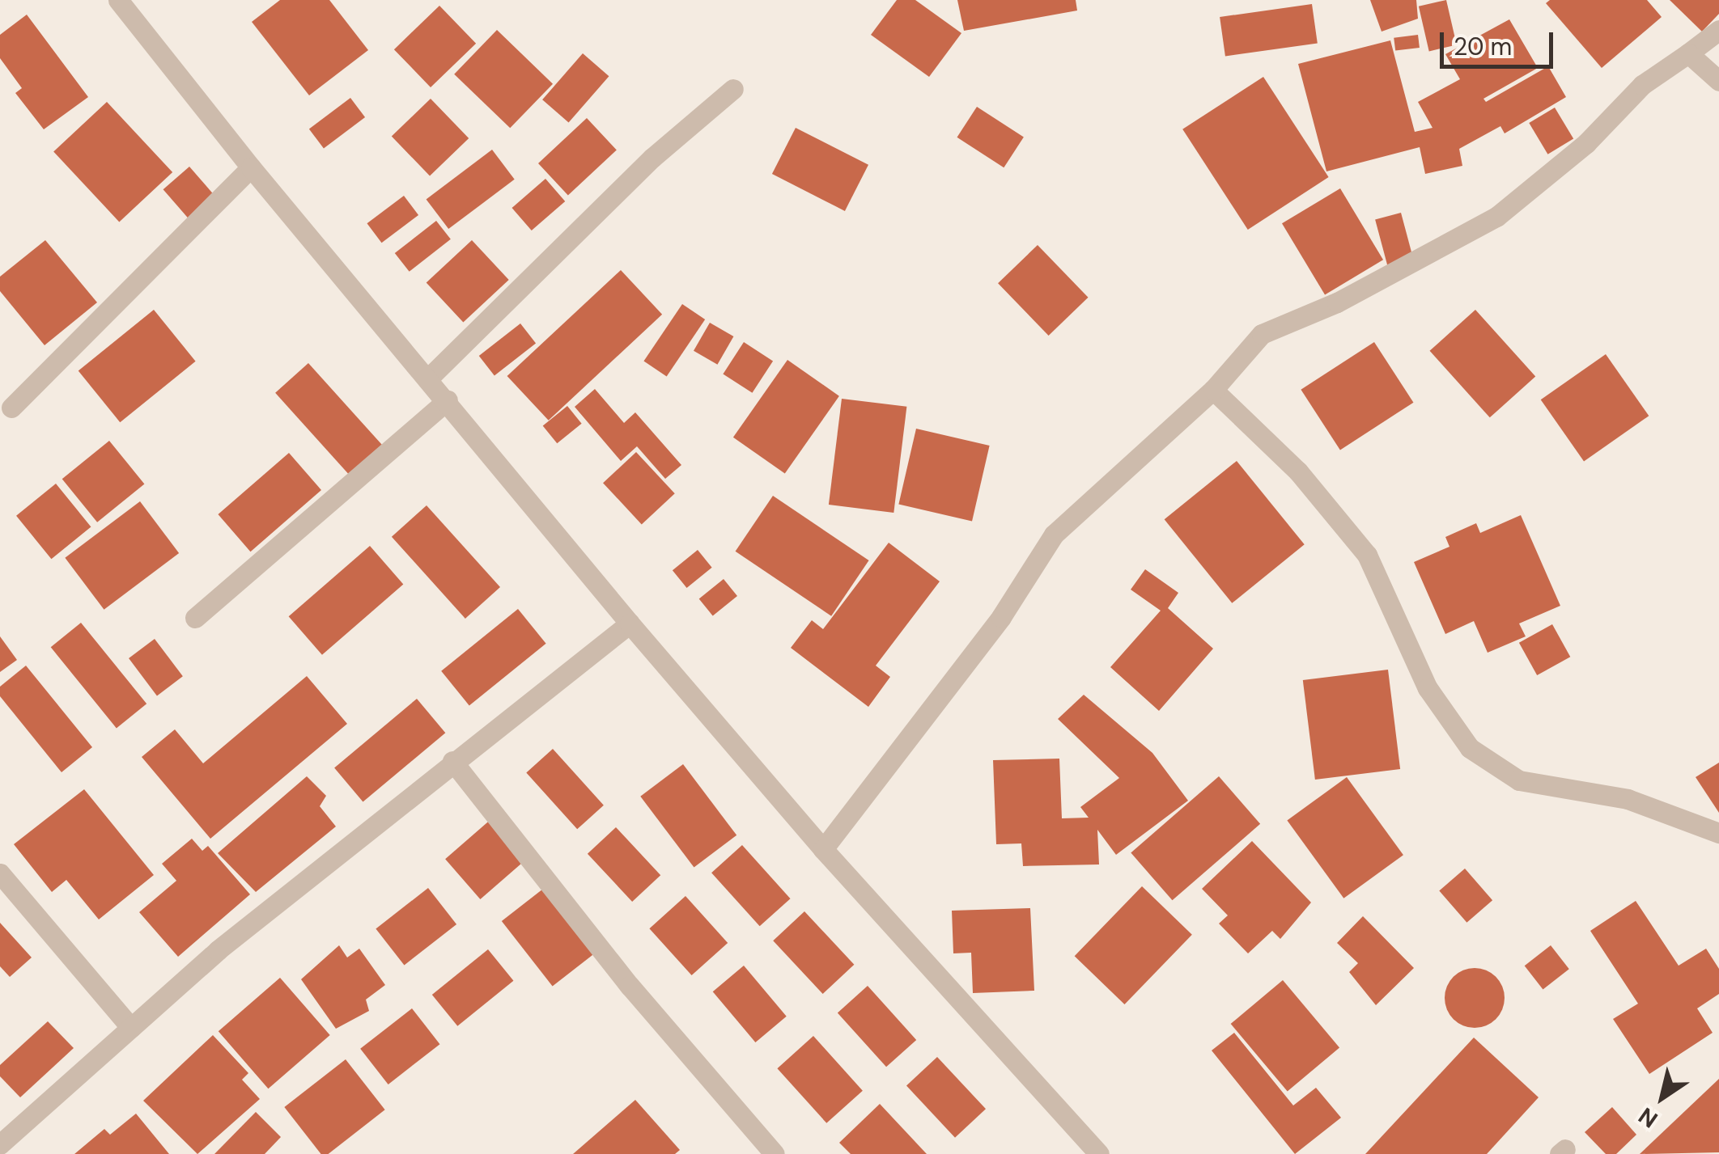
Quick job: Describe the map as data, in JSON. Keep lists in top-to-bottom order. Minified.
{"scale_bar":"20 m","north":"bottom left"}
